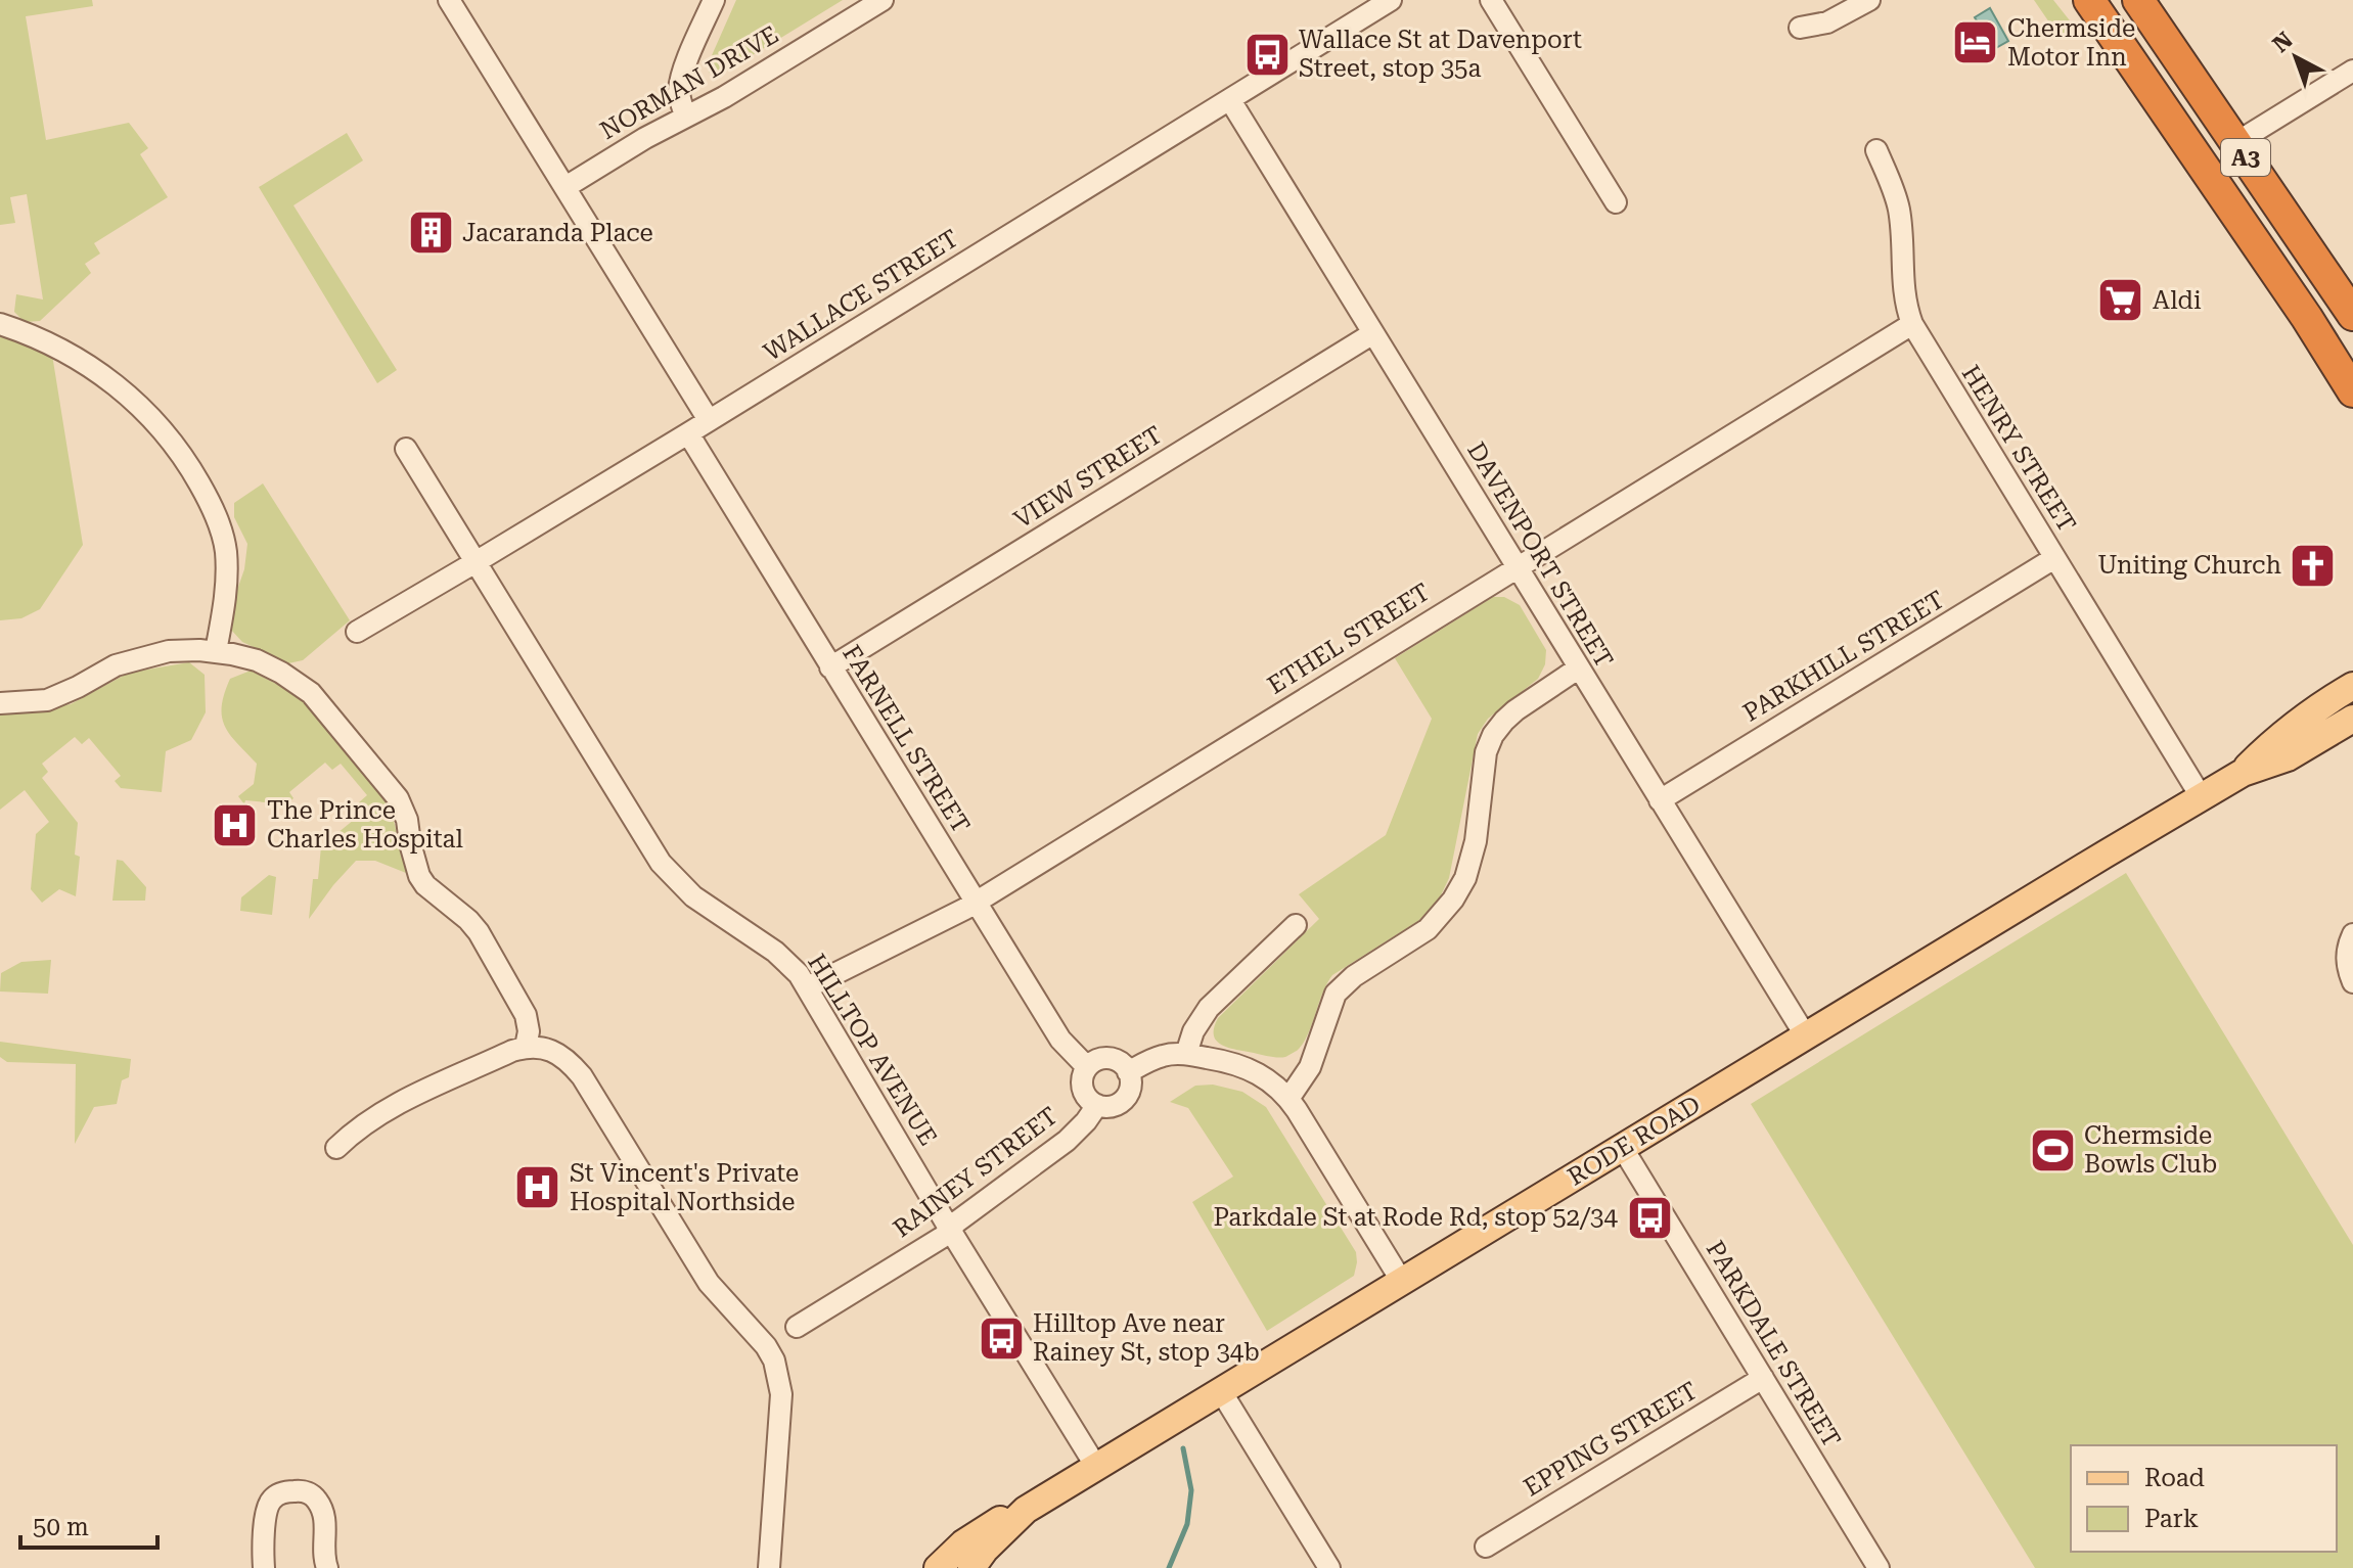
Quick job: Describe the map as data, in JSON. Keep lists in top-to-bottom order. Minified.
{"streets":{"highway":["A3"],"main road":["RODE ROAD"],"street":["NORMAN DRIVE","WALLACE STREET","HENRY STREET","VIEW STREET","DAVENPORT STREET","ETHEL STREET","PARKHILL STREET","FARNELL STREET","HILLTOP AVENUE","RAINEY STREET","PARKDALE STREET","EPPING STREET"]},"crossings":[["WALLACE STREET","DAVENPORT STREET"],["WALLACE STREET","FARNELL STREET"],["WALLACE STREET","HILLTOP AVENUE"],["HENRY STREET","ETHEL STREET"],["HENRY STREET","PARKHILL STREET"],["HENRY STREET","RODE ROAD"],["VIEW STREET","DAVENPORT STREET"],["VIEW STREET","FARNELL STREET"],["DAVENPORT STREET","ETHEL STREET"],["DAVENPORT STREET","PARKHILL STREET"],["DAVENPORT STREET","RODE ROAD"],["ETHEL STREET","FARNELL STREET"],["ETHEL STREET","HILLTOP AVENUE"],["FARNELL STREET","RAINEY STREET"],["HILLTOP AVENUE","RODE ROAD"],["HILLTOP AVENUE","RAINEY STREET"],["RODE ROAD","PARKDALE STREET"],["PARKDALE STREET","EPPING STREET"]],"places":{"hotel":["Chermside Motor Inn"],"bus stop":["Wallace St at Davenport Street, stop 35a","Parkdale St at Rode Rd, stop 52/34","Hilltop Ave near Rainey St, stop 34b"],"building":["Jacaranda Place"],"supermarket":["Aldi"],"church":["Uniting Church"],"hospital":["The Prince Charles Hospital","St Vincent's Private Hospital Northside"],"sports":["Chermside Bowls Club"]},"legend":["Road","Park"],"scale_bar":"50 m","north":"top left"}
